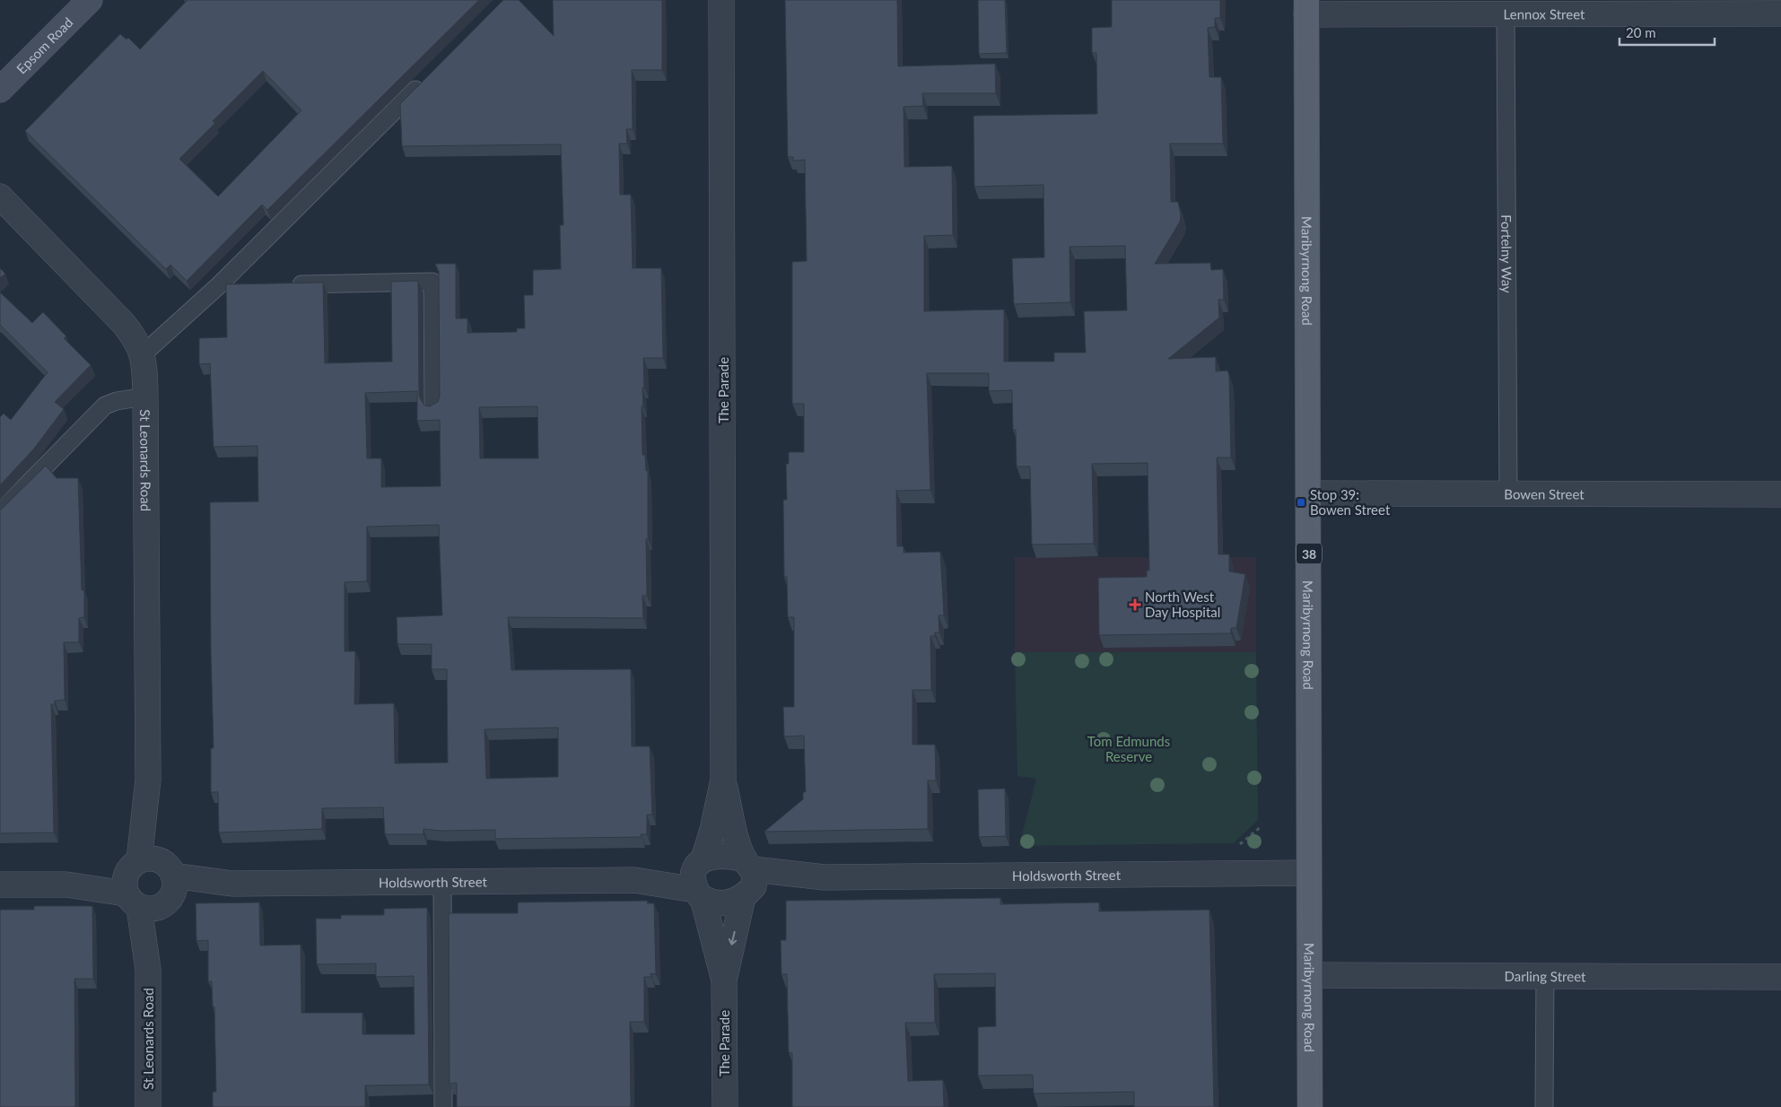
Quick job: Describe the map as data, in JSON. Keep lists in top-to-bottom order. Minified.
{"streets":{"main road":["Epsom Road","Maribyrnong Road","38"],"street":["Lennox Street","The Parade","St Leonards Road","Bowen Street","Holdsworth Street","Darling Street"],"lane":["Fortelny Way"]},"crossings":[["Lennox Street","Fortelny Way"],["Lennox Street","Maribyrnong Road"],["Fortelny Way","Bowen Street"],["Maribyrnong Road","Bowen Street"],["Maribyrnong Road","Holdsworth Street"],["Maribyrnong Road","Darling Street"],["The Parade","Holdsworth Street"],["St Leonards Road","Holdsworth Street"]],"parks":["Tom Edmunds Reserve"],"places":{"transit":["Stop 39: Bowen Street"],"health":["North West Day Hospital"]},"scale_bar":"20 m"}
